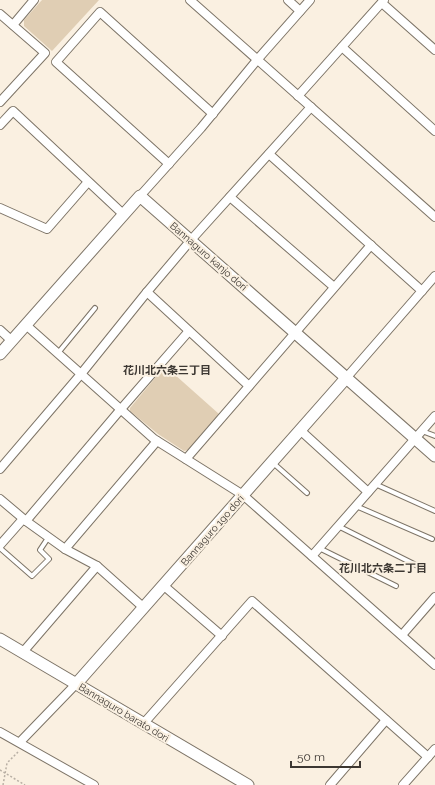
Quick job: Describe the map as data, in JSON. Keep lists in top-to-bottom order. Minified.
{"streets":{"street":["Bannaguro kanjo dori","Bannaguro 1go dori","Bannaguro barato dori"]},"crossings":[["Bannaguro kanjo dori","Bannaguro 1go dori"],["Bannaguro 1go dori","Bannaguro barato dori"]],"districts":["花川北六条三丁目","花川北六条二丁目"],"scale_bar":"50 m"}
